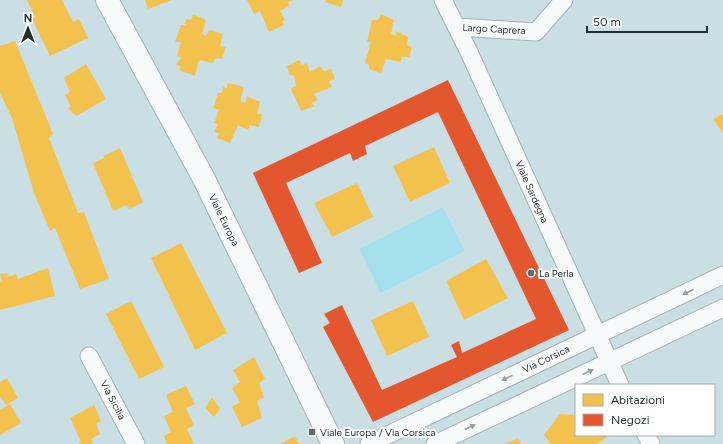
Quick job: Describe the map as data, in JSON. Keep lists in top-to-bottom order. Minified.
{"streets":{"street":["Largo Caprera","Viale Sardegna","Viale Europa","Via Corsica","Via Sicilia"]},"crossings":[["Largo Caprera","Viale Sardegna"],["Viale Sardegna","Via Corsica"]],"places":{"other":["La Perla"],"transit":["Viale Europa / Via Corsica"]},"legend":["Abitazioni","Negozi"],"scale_bar":"50 m","north":"top"}
